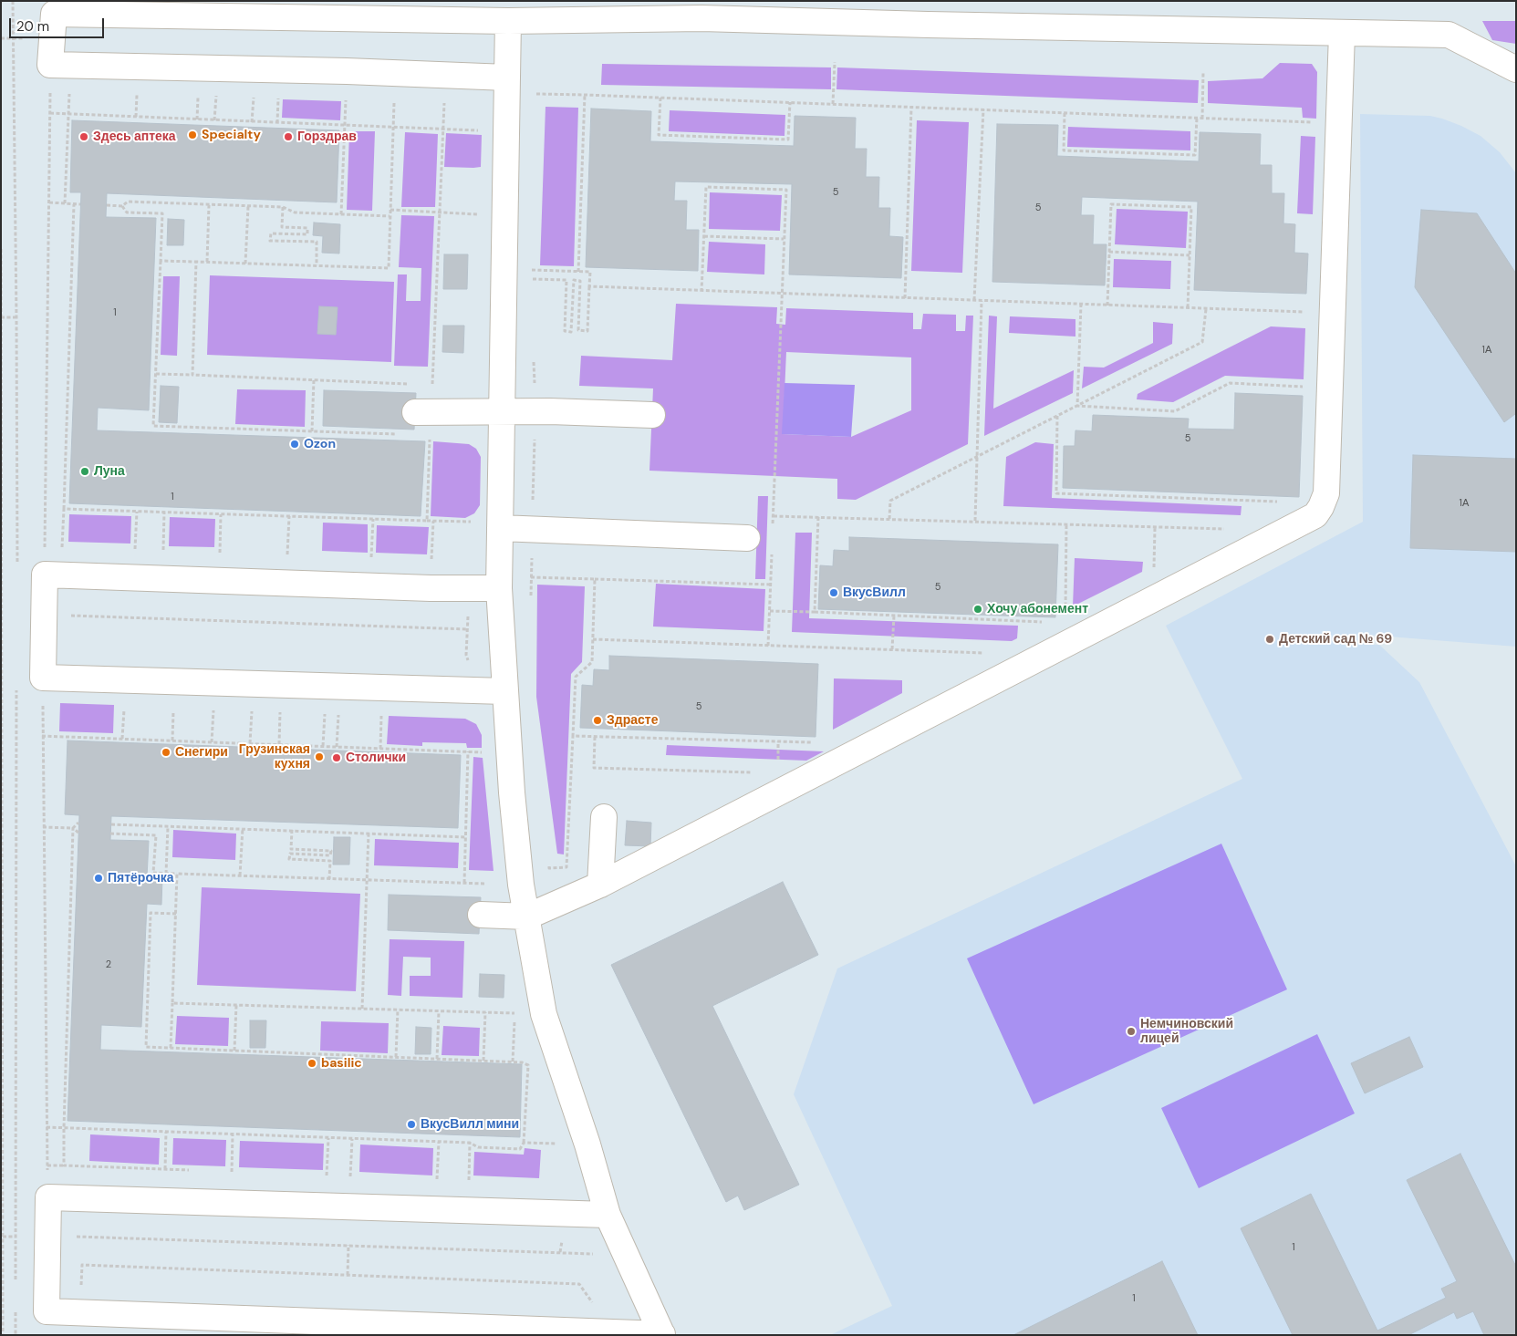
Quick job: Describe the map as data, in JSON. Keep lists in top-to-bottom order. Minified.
{"places":["Specialty","Здесь аптека","Горздрав","Ozon","Луна","ВкусВилл","Хочу абонемент","Детский сад № 69","Здрасте","Снегири","Грузинская кухня","Столички","Пятёрочка","Немчиновский лицей","basilic","ВкусВилл мини"],"house_numbers":["5","5","1","1А","5","1","1А","5","5","2","1","1"],"scale_bar":"20 m"}
